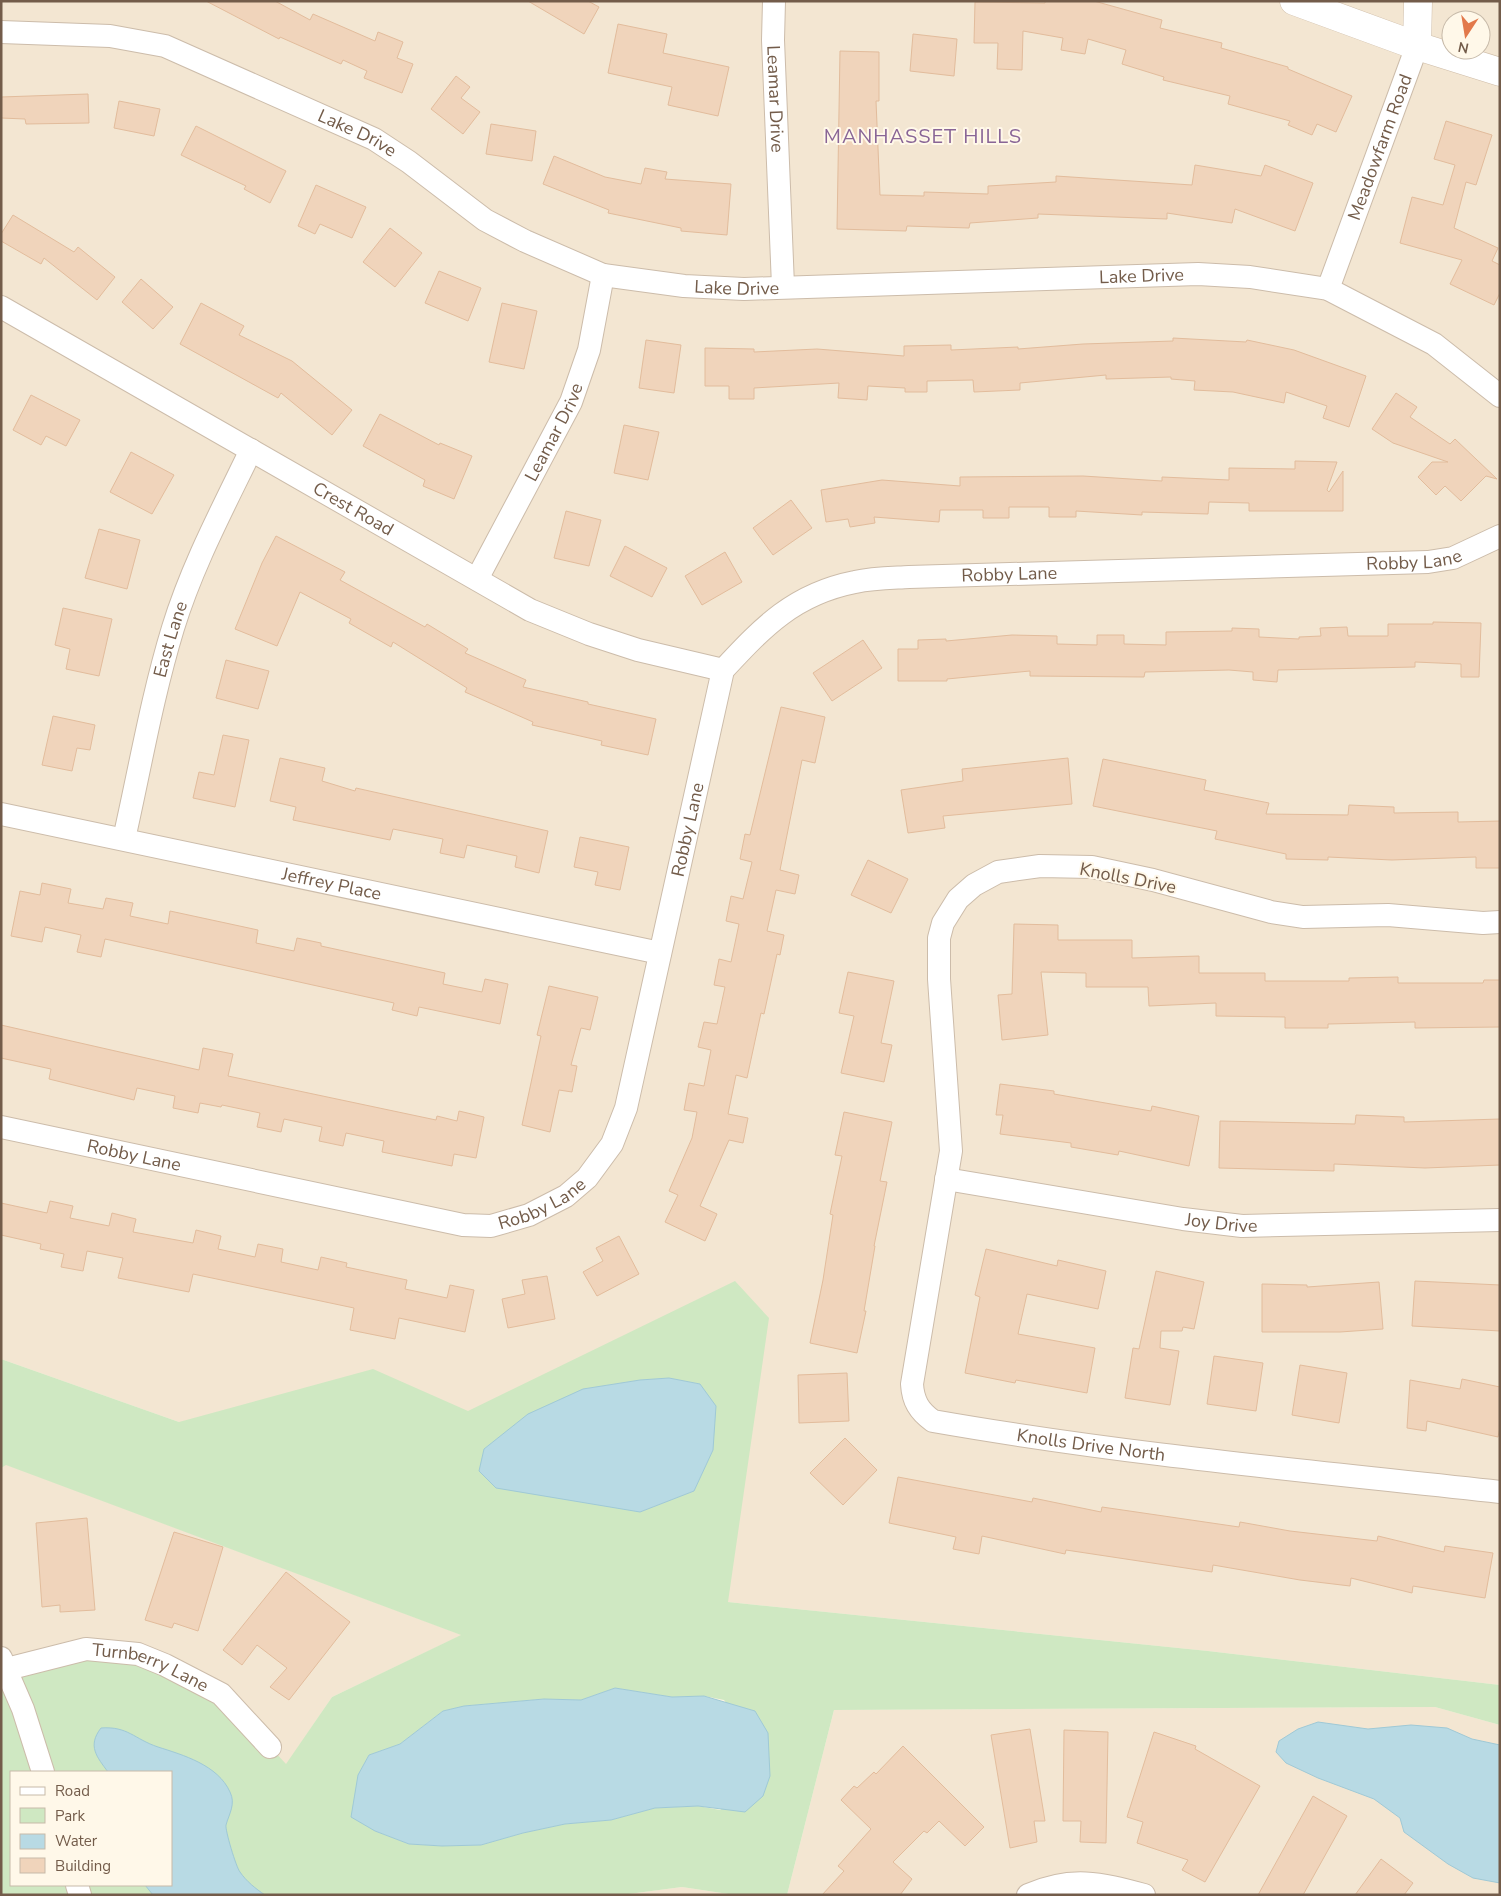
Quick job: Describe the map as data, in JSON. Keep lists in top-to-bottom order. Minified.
{"streets":{"street":["Leamar Drive","Lake Drive","Meadowfarm Road","Crest Road","Robby Lane","East Lane","Knolls Drive","Jeffrey Place","Joy Drive","Knolls Drive North","Turnberry Lane"]},"crossings":[["Leamar Drive","Lake Drive"],["Leamar Drive","Crest Road"],["Lake Drive","Meadowfarm Road"],["Crest Road","Robby Lane"],["Crest Road","East Lane"],["Robby Lane","Jeffrey Place"],["East Lane","Jeffrey Place"],["Knolls Drive","Joy Drive"],["Knolls Drive","Knolls Drive North"],["Joy Drive","Knolls Drive North"]],"districts":["MANHASSET HILLS"],"legend":["Road","Park","Water","Building"],"north":"bottom"}
